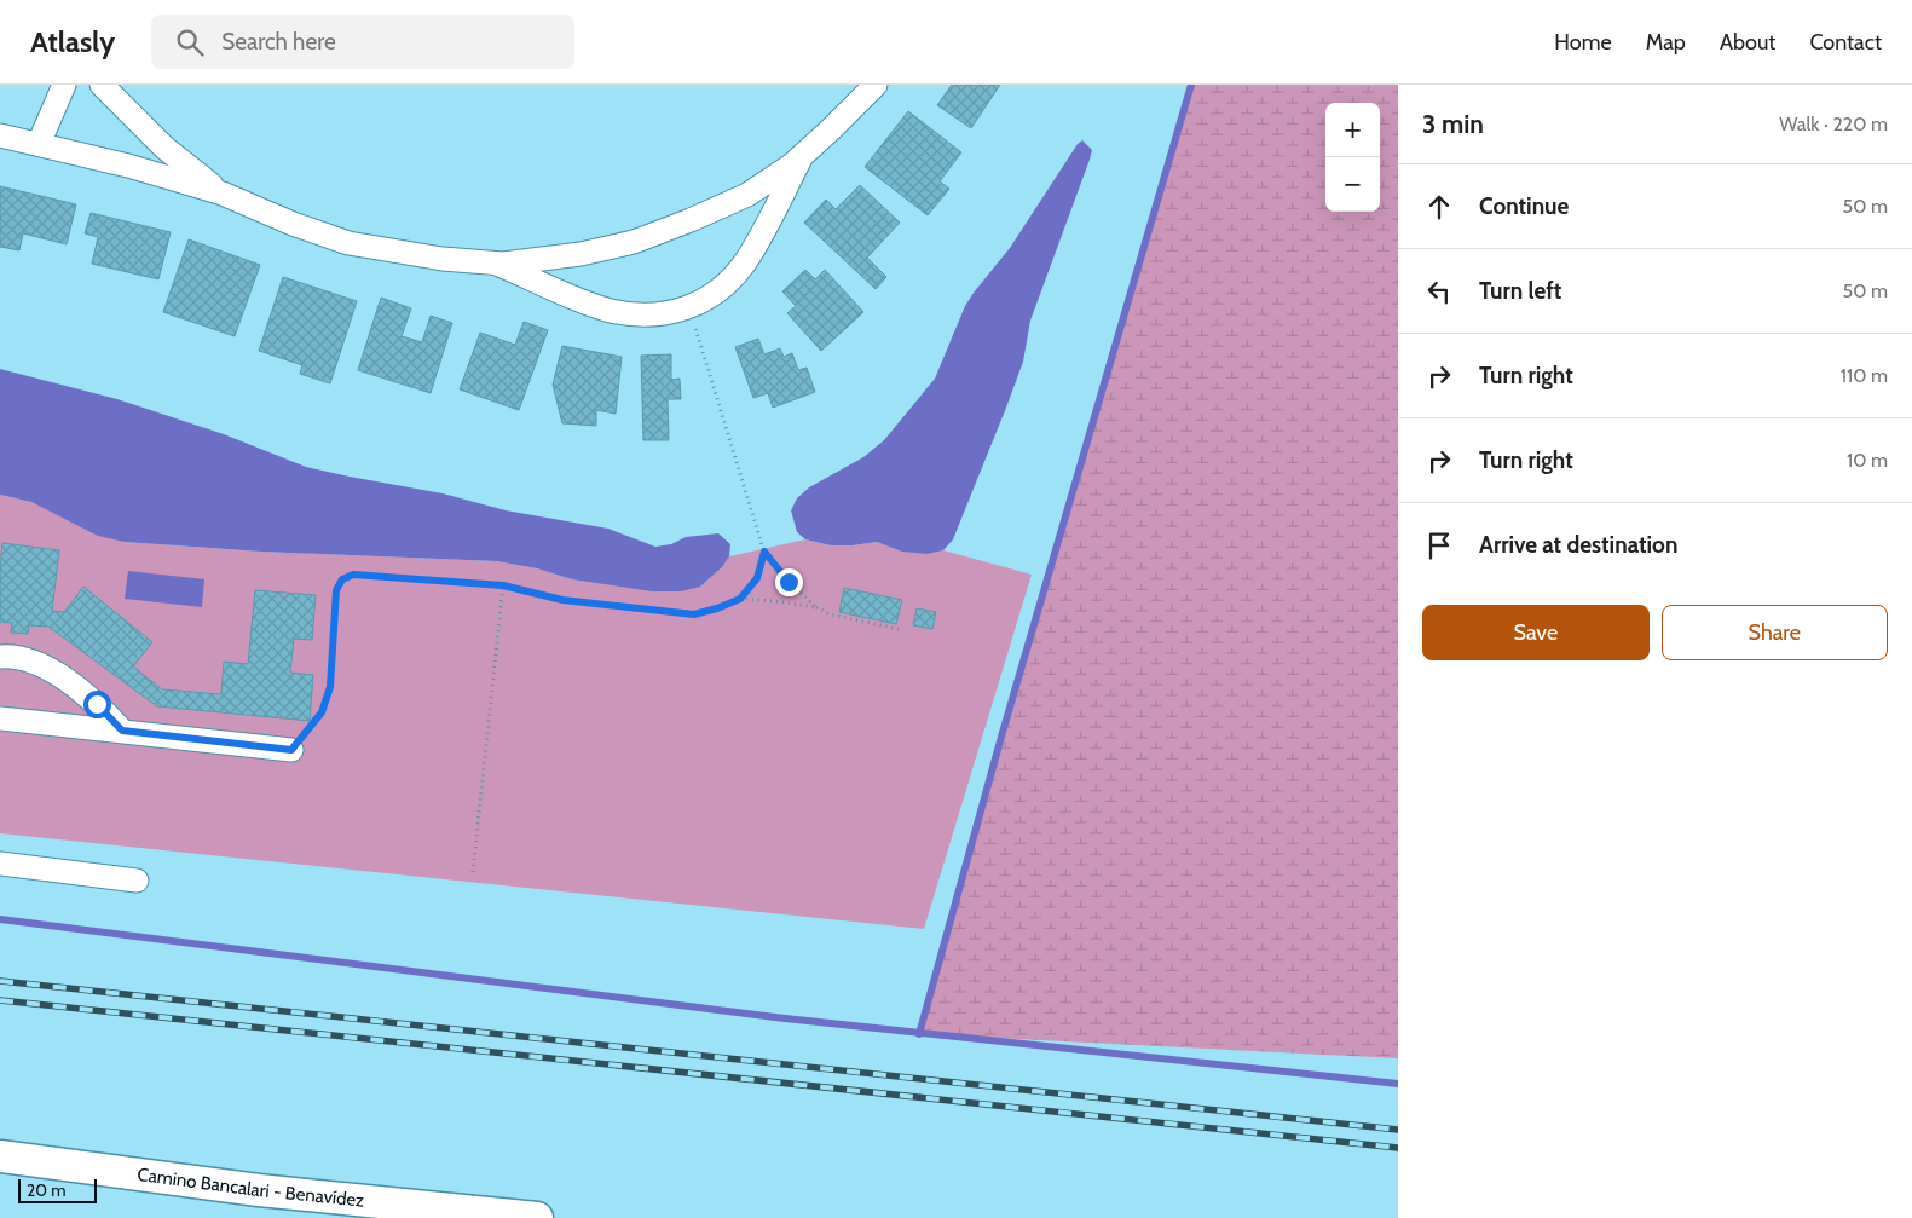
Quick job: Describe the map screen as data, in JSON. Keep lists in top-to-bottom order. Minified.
{"streets":{"main road":["Camino Bancalari - Benavídez"]},"scale_bar":"20 m","page":{"header":"Atlasly","search":"Search here","nav":["Home","Map","About","Contact"],"heading":["3 min","Walk · 220 m"],"map_buttons":["+","−"],"list":[["Continue","50 m"],["Turn left","50 m"],["Turn right","110 m"],["Turn right","10 m"],"Arrive at destination"],"buttons":["Save","Share"],"scale":"20 m"}}
